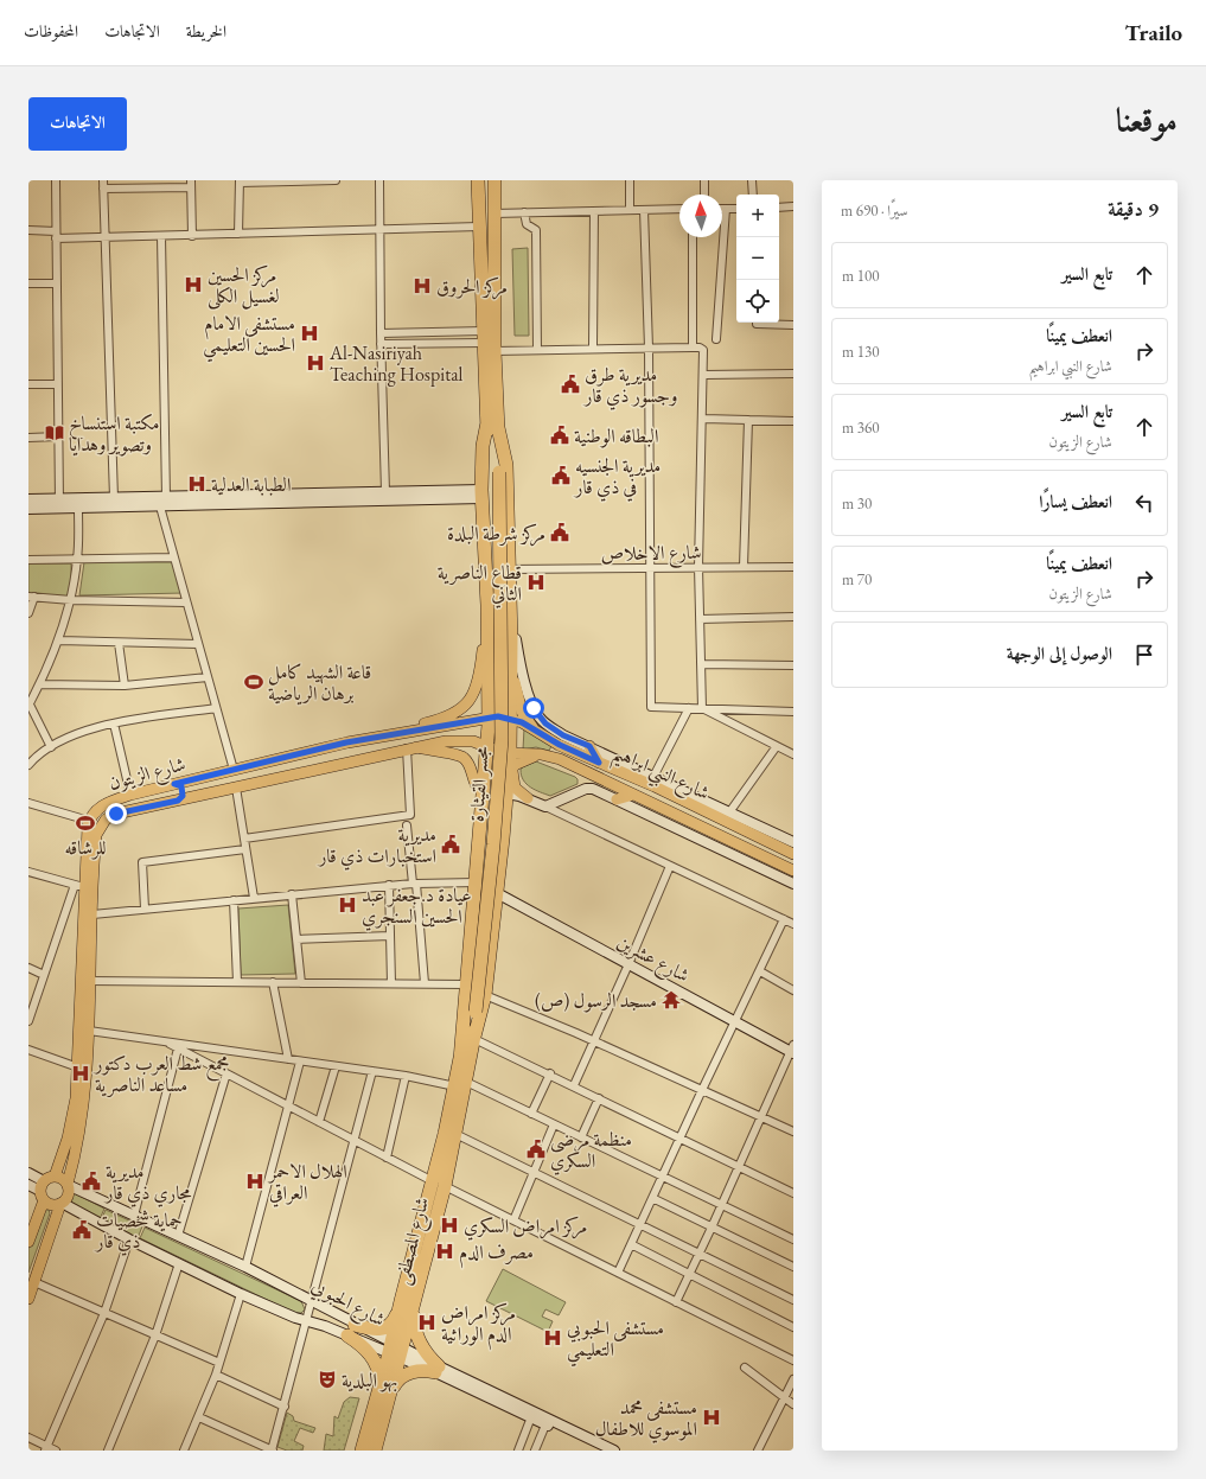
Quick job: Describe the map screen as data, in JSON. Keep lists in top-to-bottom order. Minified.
{"streets":{"highway":["مجسر القيثارة","شارع المصطفى"],"main road":["شارع النبي ابراهيم","شارع الزيتون"],"street":["شارع الاخلاص","شارع عشرين","شارع الحبوبي"]},"crossings":[["شارع النبي ابراهيم","شارع الزيتون"],["شارع الزيتون","شارع الحبوبي"],["شارع المصطفى","شارع الحبوبي"]],"places":{"hospital":["مركز الحسين لغسيل الكلى","مركز الحروق","مستشفى الامام الحسين التعليمي","Al-Nasiriyah Teaching Hospital","الطبابة العدلية","قطاع الناصرية الثاني","عيادة د.جعفر عبد الحسين السنجري","مجمع شط العرب دكتور مساعد الناصرية","الهلال الاحمر العراقي","مركز امراض السكري","مصرف الدم","مركز امراض الدم الوراثية","مستشفى الحبوبي التعليمي","مستشفى محمد الموسوي للاطفال"],"public building":["مديرية طرق وجسور ذي قار","البطاقه الوطنية","مديرية الجنسيه في ذي قار","مركز شرطة البلدة","مديرية استخبارات ذي قار","منظمة مرضى السكري","مديرية مجاري ذي قار","حماية شخصيات ذي قار"],"library":["مكتبة استنساخ وتصوير وهدايا"],"sports":["قاعة الشهيد كامل برهان الرياضية","للرشاقه"],"temple":["مسجد الرسول (ص)"],"theatre":["بهو البلدية"]},"north":"top","page":{"header":"Trailo","nav":["الخريطة","الاتجاهات","المحفوظات"],"title":"موقعنا","buttons":"الاتجاهات","heading":["9 دقيقة","سيرًا · 690 m"],"map_buttons":["+","−"],"list":[["تابع السير","100 m"],["انعطف يمينًا","شارع النبي ابراهيم","130 m"],["تابع السير","شارع الزيتون","360 m"],["انعطف يسارًا","30 m"],["انعطف يمينًا","شارع الزيتون","70 m"],"الوصول إلى الوجهة"]}}
